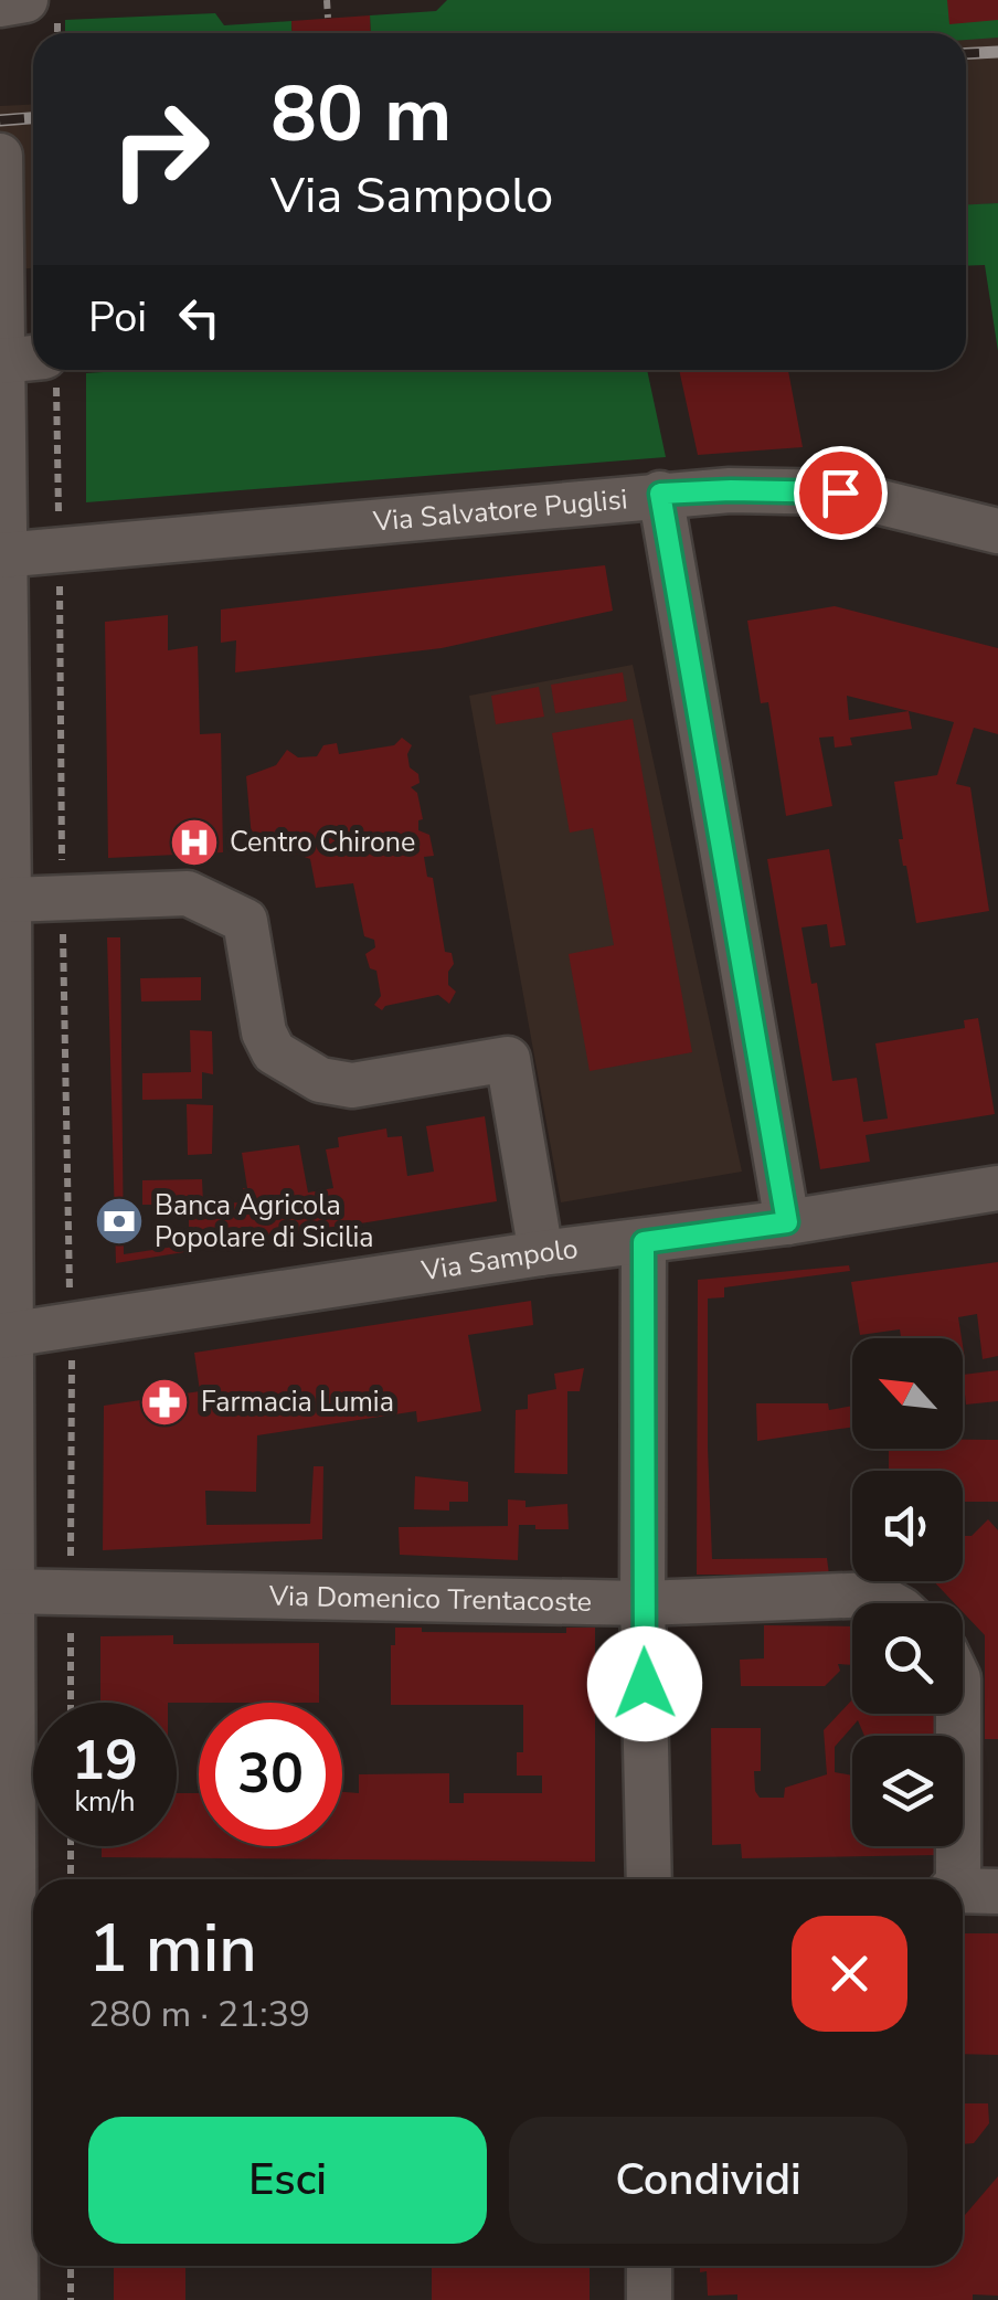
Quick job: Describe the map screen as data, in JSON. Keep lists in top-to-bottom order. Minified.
{"streets":{"street":["Via Salvatore Puglisi","Via Sampolo","Via Domenico Trentacoste"]},"places":{"hospital":["Centro Chirone"],"bank":["Banca Agricola Popolare di Sicilia"],"pharmacy":["Farmacia Lumia"]},"north":"top left","page":{"turn":["80 m","Via Sampolo"],"then":"Poi","speed":"19 km/h","limit":"30","heading":["1 min","280 m · 21:39"],"buttons":["Esci","Condividi"]}}
